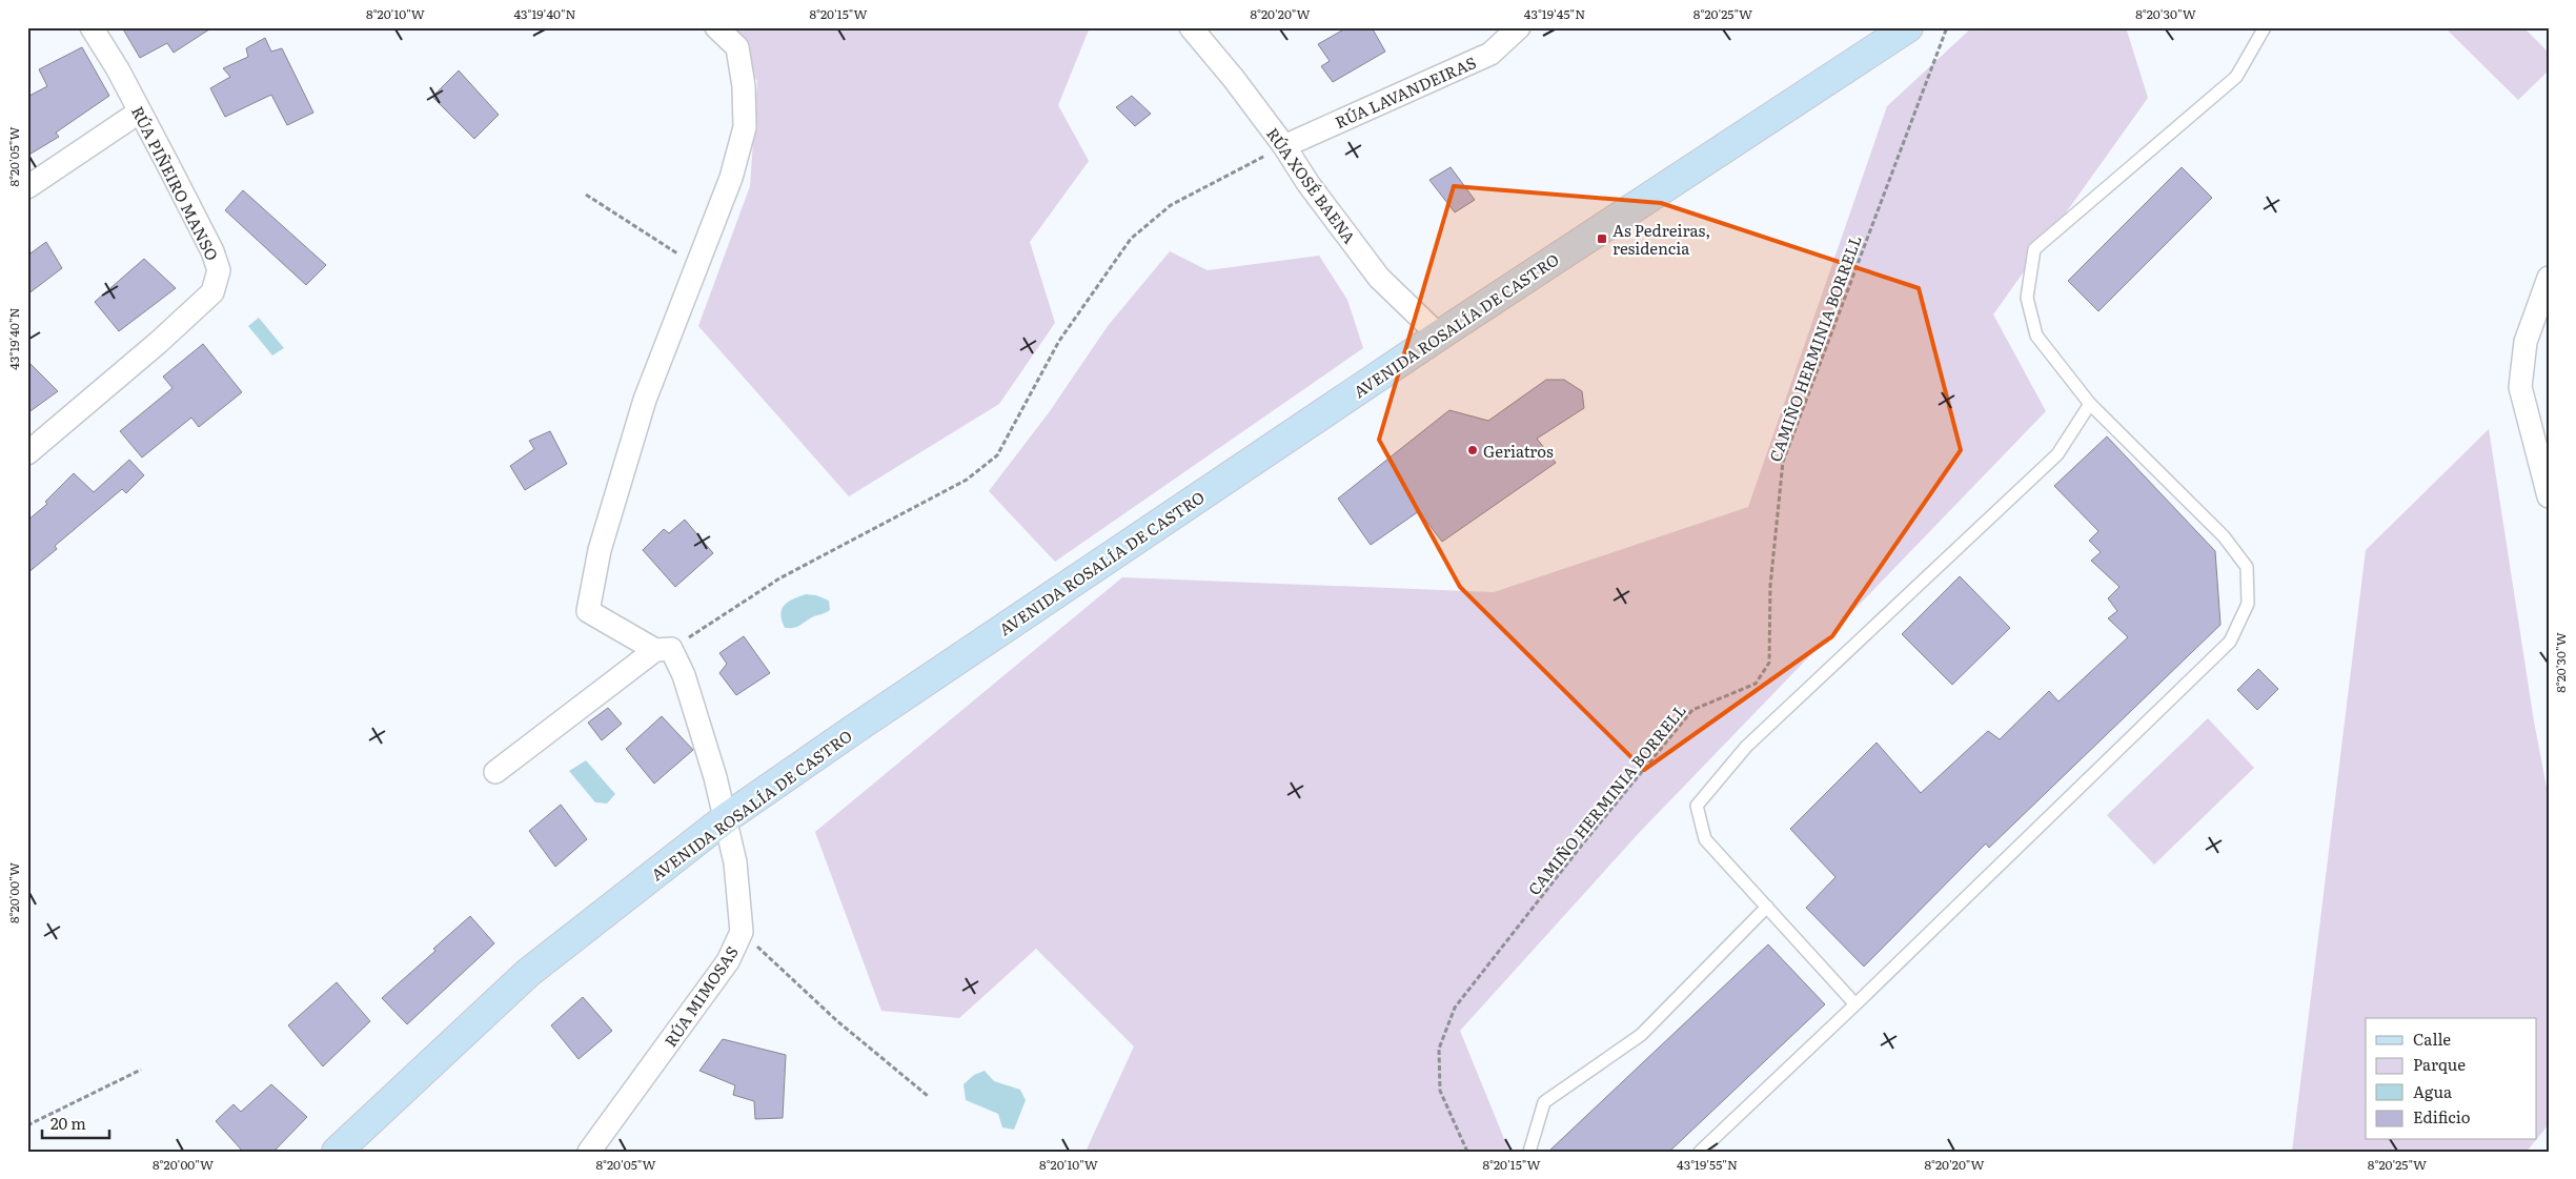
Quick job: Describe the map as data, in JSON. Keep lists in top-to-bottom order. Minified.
{"streets":{"street":["RÚA LAVANDEIRAS","RÚA PIÑEIRO MANSO","RÚA XOSÉ BAENA","AVENIDA ROSALÍA DE CASTRO","RÚA MIMOSAS"],"path":["CAMIÑO HERMINIA BORRELL"]},"crossings":[["RÚA LAVANDEIRAS","RÚA XOSÉ BAENA"],["RÚA XOSÉ BAENA","AVENIDA ROSALÍA DE CASTRO"],["AVENIDA ROSALÍA DE CASTRO","RÚA MIMOSAS"]],"places":{"transit":["As Pedreiras, residencia"],"other":["Geriatros"]},"legend":["Calle","Parque","Agua","Edificio"],"scale_bar":"20 m","coordinates":["8°20'10\"W","43°19'40\"N","8°20'15\"W","8°20'20\"W","43°19'45\"N","8°20'25\"W","8°20'30\"W","8°20'05\"W","8°20'00\"W","43°19'55\"N"]}
